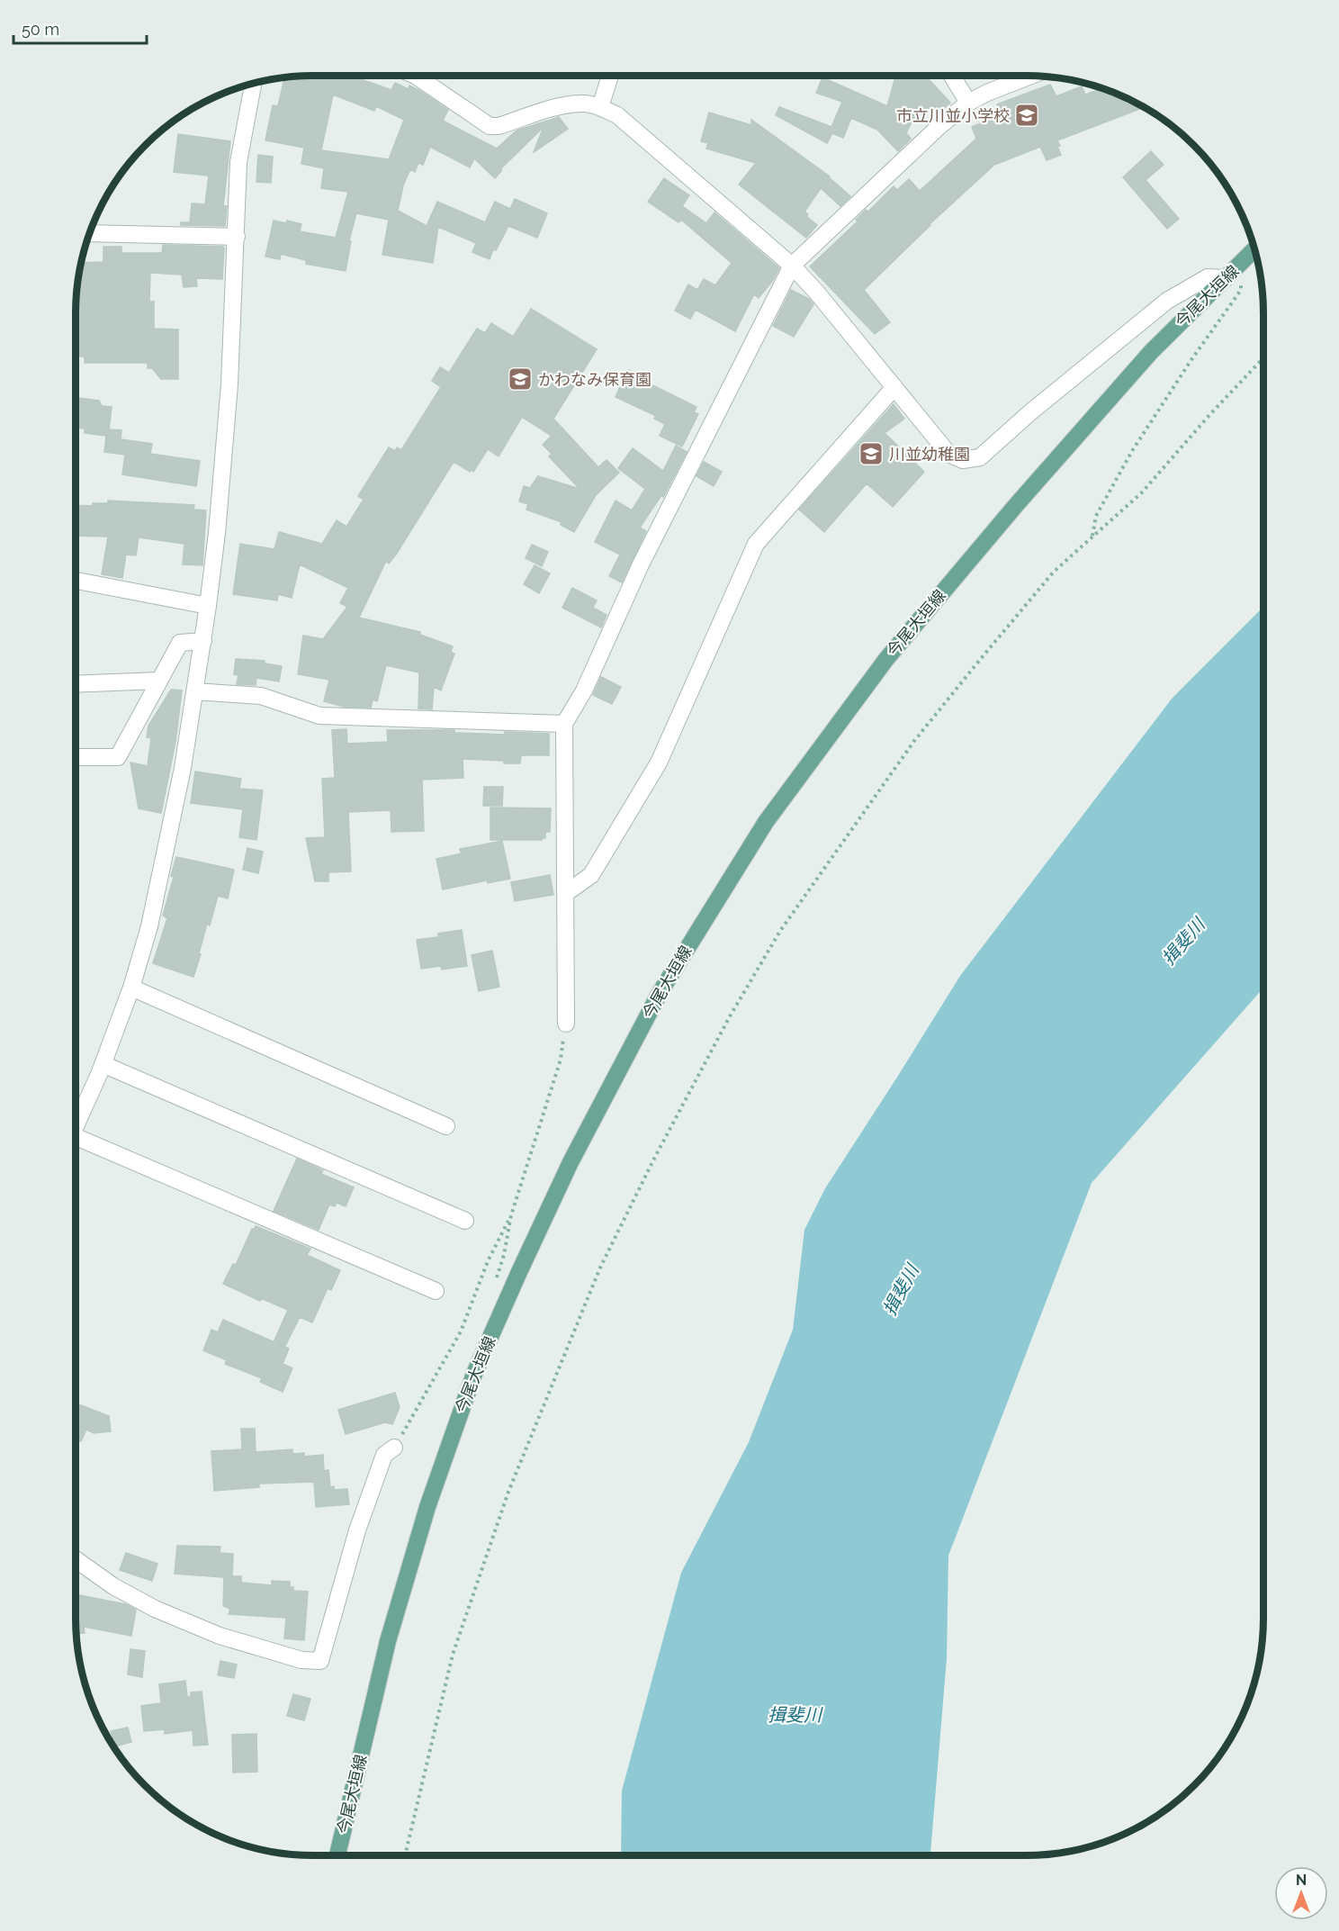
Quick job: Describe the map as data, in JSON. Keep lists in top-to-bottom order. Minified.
{"streets":{"main road":["今尾大垣線"]},"water":["揖斐川"],"places":{"school or university":["市立川並小学校","かわなみ保育園","川並幼稚園"]},"scale_bar":"50 m","north":"top"}
